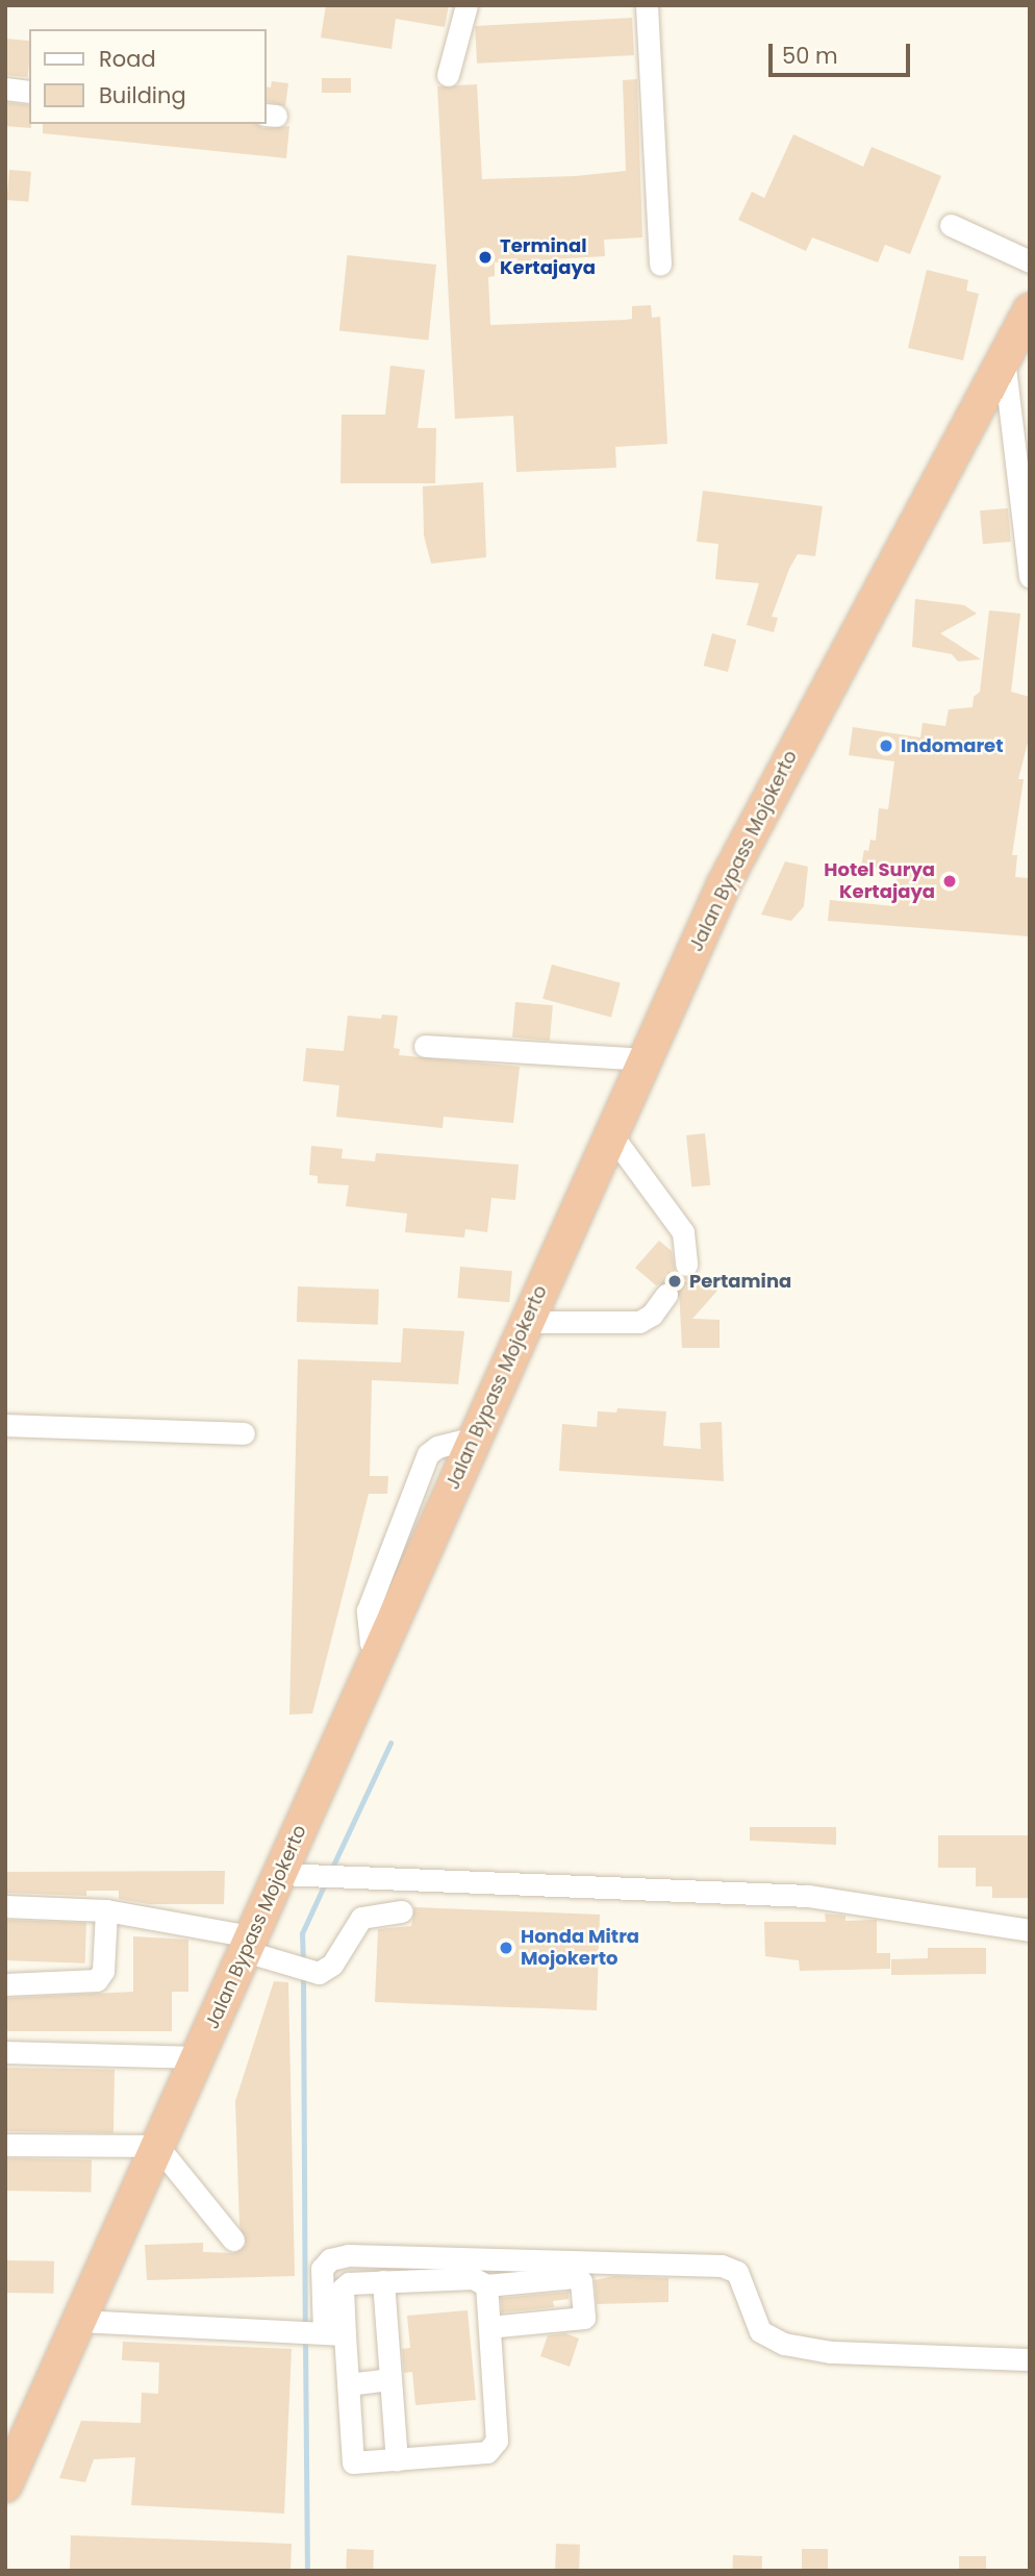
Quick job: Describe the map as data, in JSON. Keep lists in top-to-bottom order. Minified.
{"streets":{"highway":["Jalan Bypass Mojokerto"]},"places":["Terminal Kertajaya","Indomaret","Hotel Surya Kertajaya","Pertamina","Honda Mitra Mojokerto"],"legend":["Road","Building"],"scale_bar":"50 m"}
